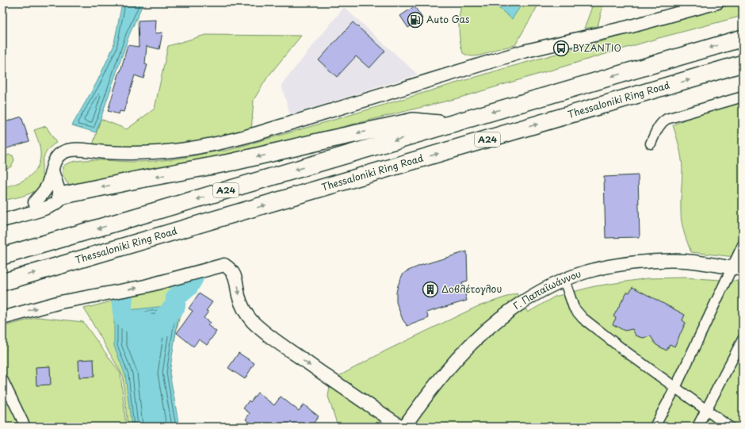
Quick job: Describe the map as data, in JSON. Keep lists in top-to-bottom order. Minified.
{"streets":{"highway":["Thessaloniki Ring Road","Α24"],"street":["Γ. Παπαϊωάννου"]},"places":{"fuel station":["Auto Gas"],"bus stop":["ΒΥΖΑΝΤΙΟ"],"building":["Δοβλέτογλου"]}}
